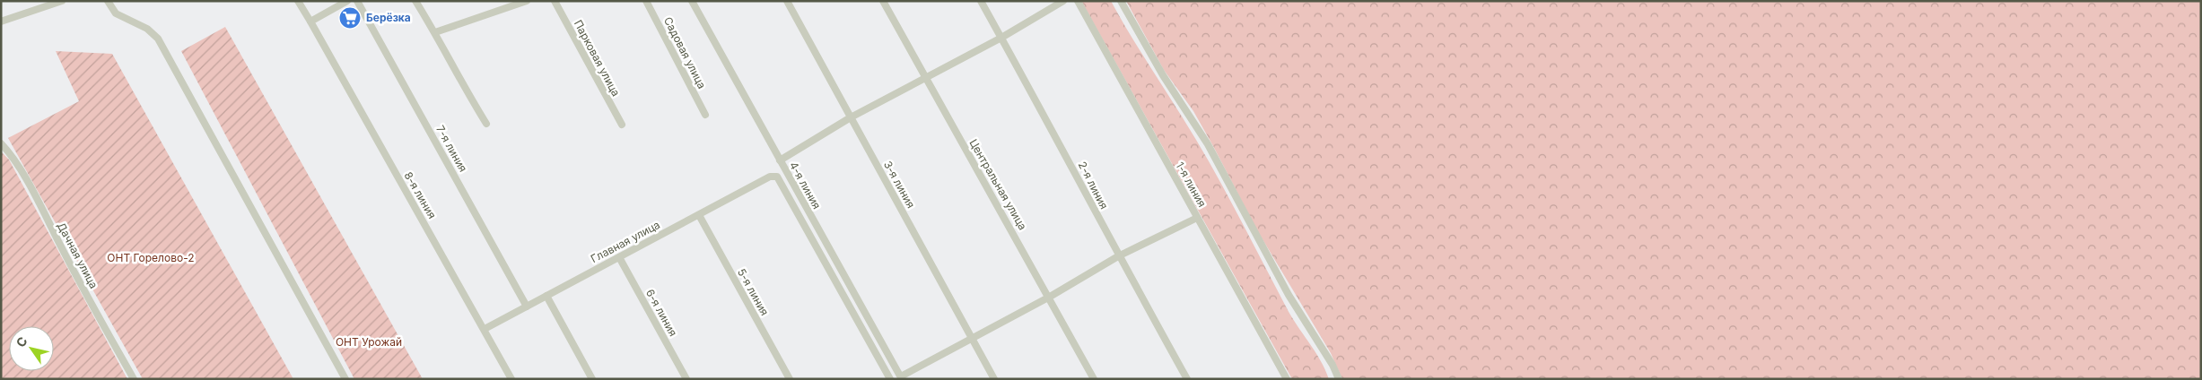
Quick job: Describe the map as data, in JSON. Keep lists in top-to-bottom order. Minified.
{"streets":{"street":["Садовая улица","Парковая улица","7-я линия","3-я линия","Центральная улица","1-я линия","4-я линия","2-я линия","8-я линия","Главная улица","Дачная улица","5-я линия","6-я линия"]},"crossings":[["7-я линия","Главная улица"],["8-я линия","Главная улица"],["Главная улица","5-я линия"],["Главная улица","6-я линия"]],"parks":["ОНТ Горелово-2","ОНТ Урожай"],"places":{"supermarket":["Берёзка"]},"north":"top left"}
